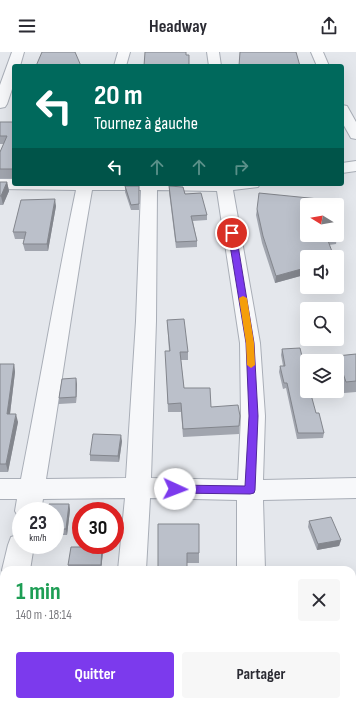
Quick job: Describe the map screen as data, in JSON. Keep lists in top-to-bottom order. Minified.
{"north":"left","page":{"header":"Headway","turn":["20 m","Tournez à gauche"],"speed":"23 km/h","limit":"30","heading":["1 min","140 m · 18:14"],"buttons":["Quitter","Partager"]}}
